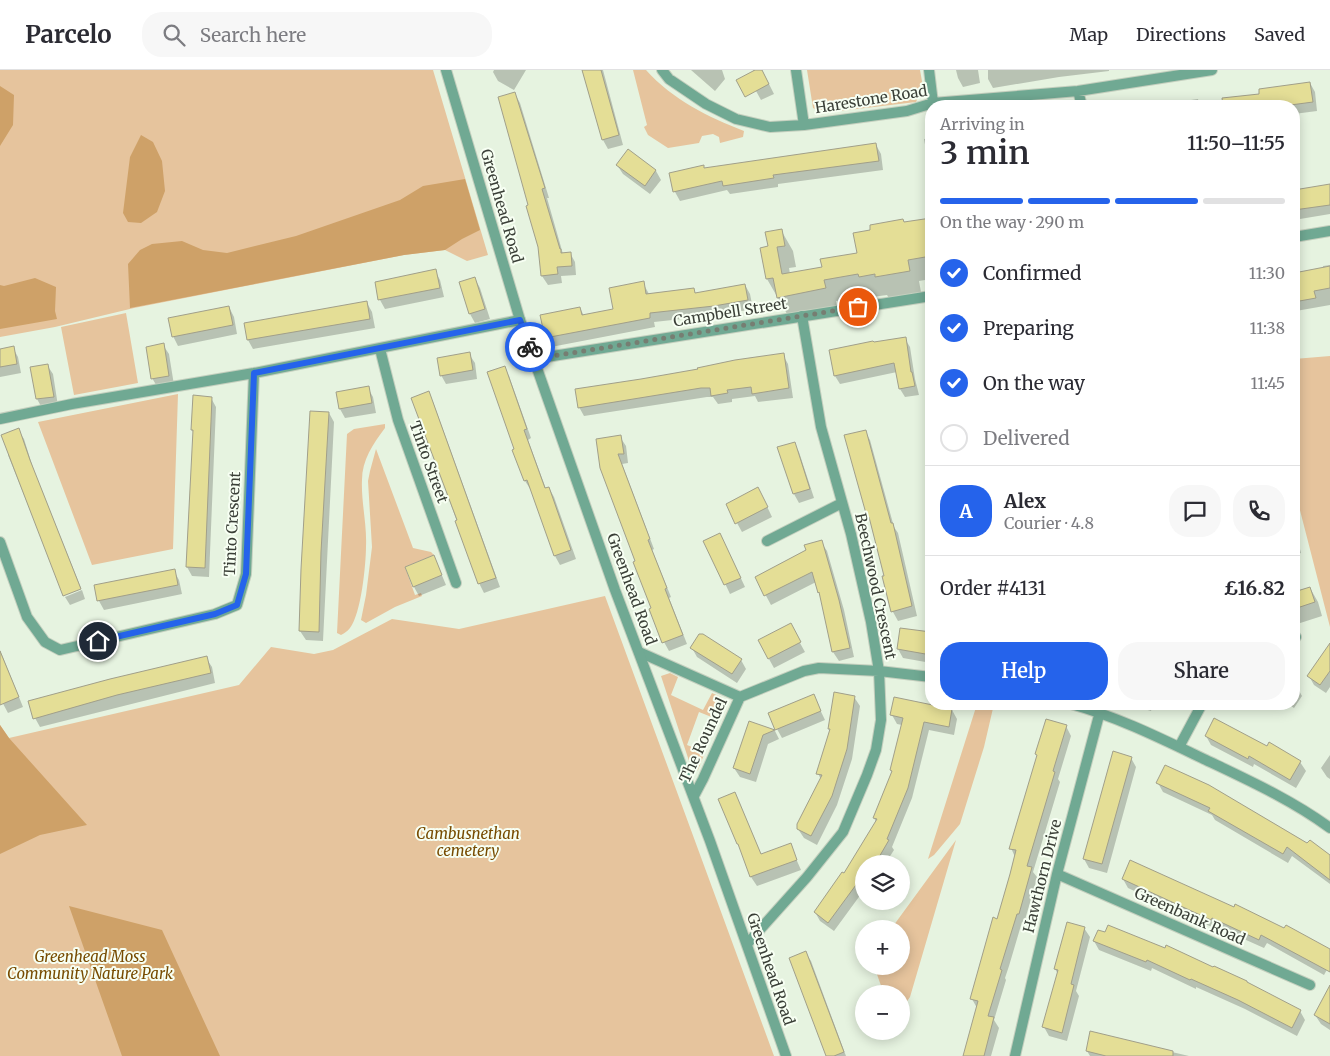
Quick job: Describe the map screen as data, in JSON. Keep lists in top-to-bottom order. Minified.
{"streets":{"street":["Harestone Road","Greenhead Road","Campbell Street","Tinto Street","Tinto Crescent","Beechwood Crescent","The Roundel","Hawthorn Drive","Greenbank Road"]},"crossings":[["Greenhead Road","Campbell Street"],["Greenhead Road","Beechwood Crescent"],["Greenhead Road","The Roundel"],["Campbell Street","Beechwood Crescent"],["Beechwood Crescent","The Roundel"],["Hawthorn Drive","Greenbank Road"]],"parks":["Cambusnethan cemetery","Greenhead Moss Community Nature Park"],"page":{"header":"Parcelo","search":"Search here","nav":["Map","Directions","Saved"],"heading":["3 min","Arriving in","11:50–11:55"],"panel":["Alex","Courier · 4.8","Order #4131","£16.82"],"bar":"On the way · 290 m","list":[["Confirmed","11:30"],["Preparing","11:38"],["On the way","11:45"],"Delivered"],"round":"A","buttons":["Help","Share"],"map_buttons":["+","−"]}}
